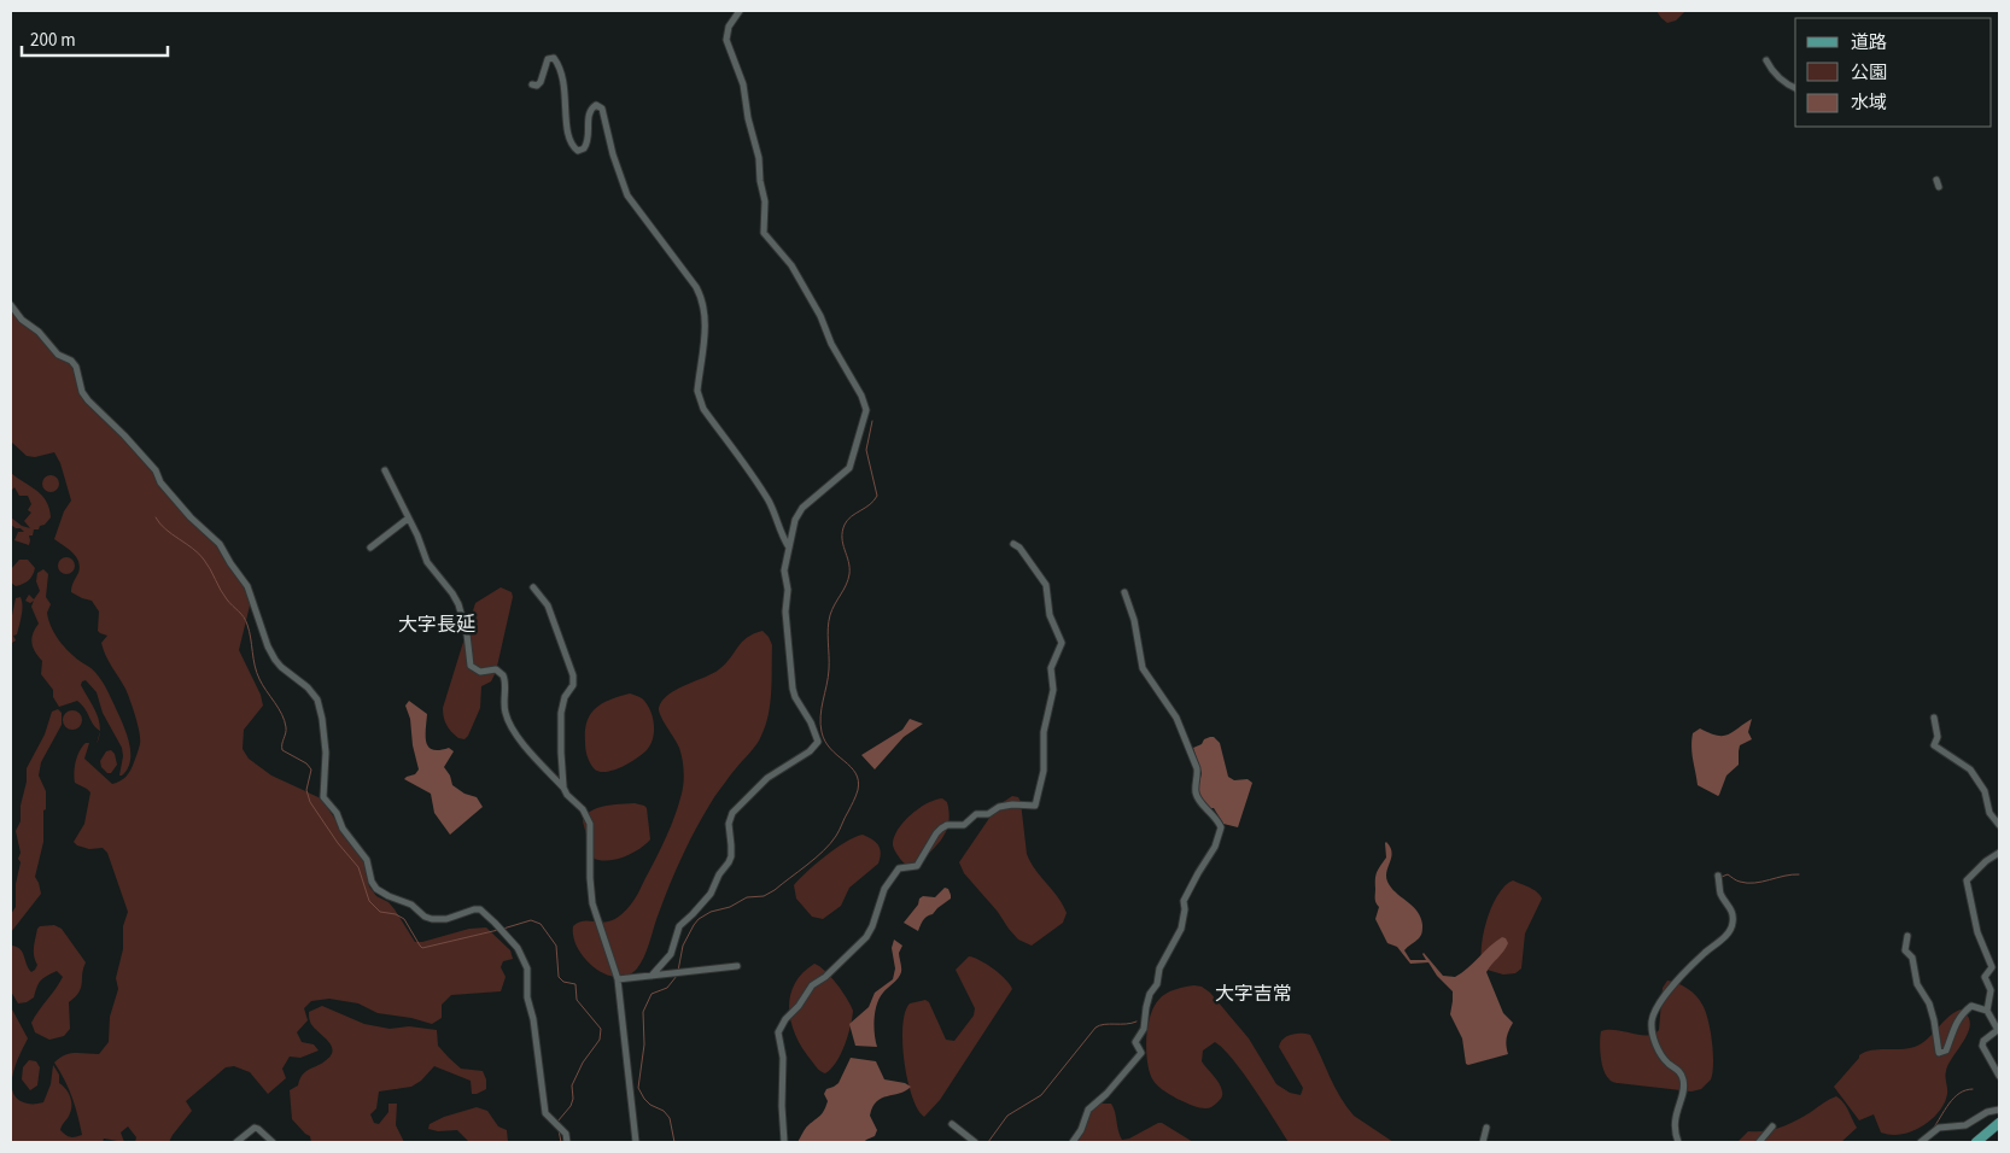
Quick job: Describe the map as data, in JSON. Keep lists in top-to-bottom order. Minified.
{"districts":["大字長延","大字吉常"],"legend":["道路","公園","水域"],"scale_bar":"200 m"}
